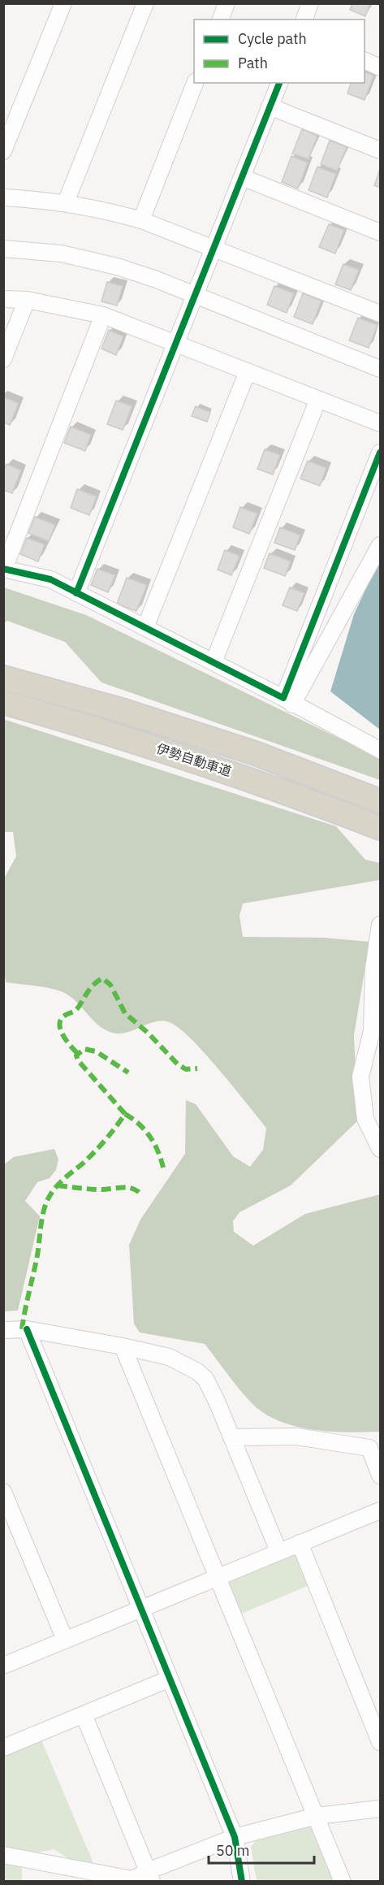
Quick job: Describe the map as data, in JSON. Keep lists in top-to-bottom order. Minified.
{"streets":{"highway":["伊勢自動車道"]},"legend":["Cycle path","Path"],"scale_bar":"50 m"}
